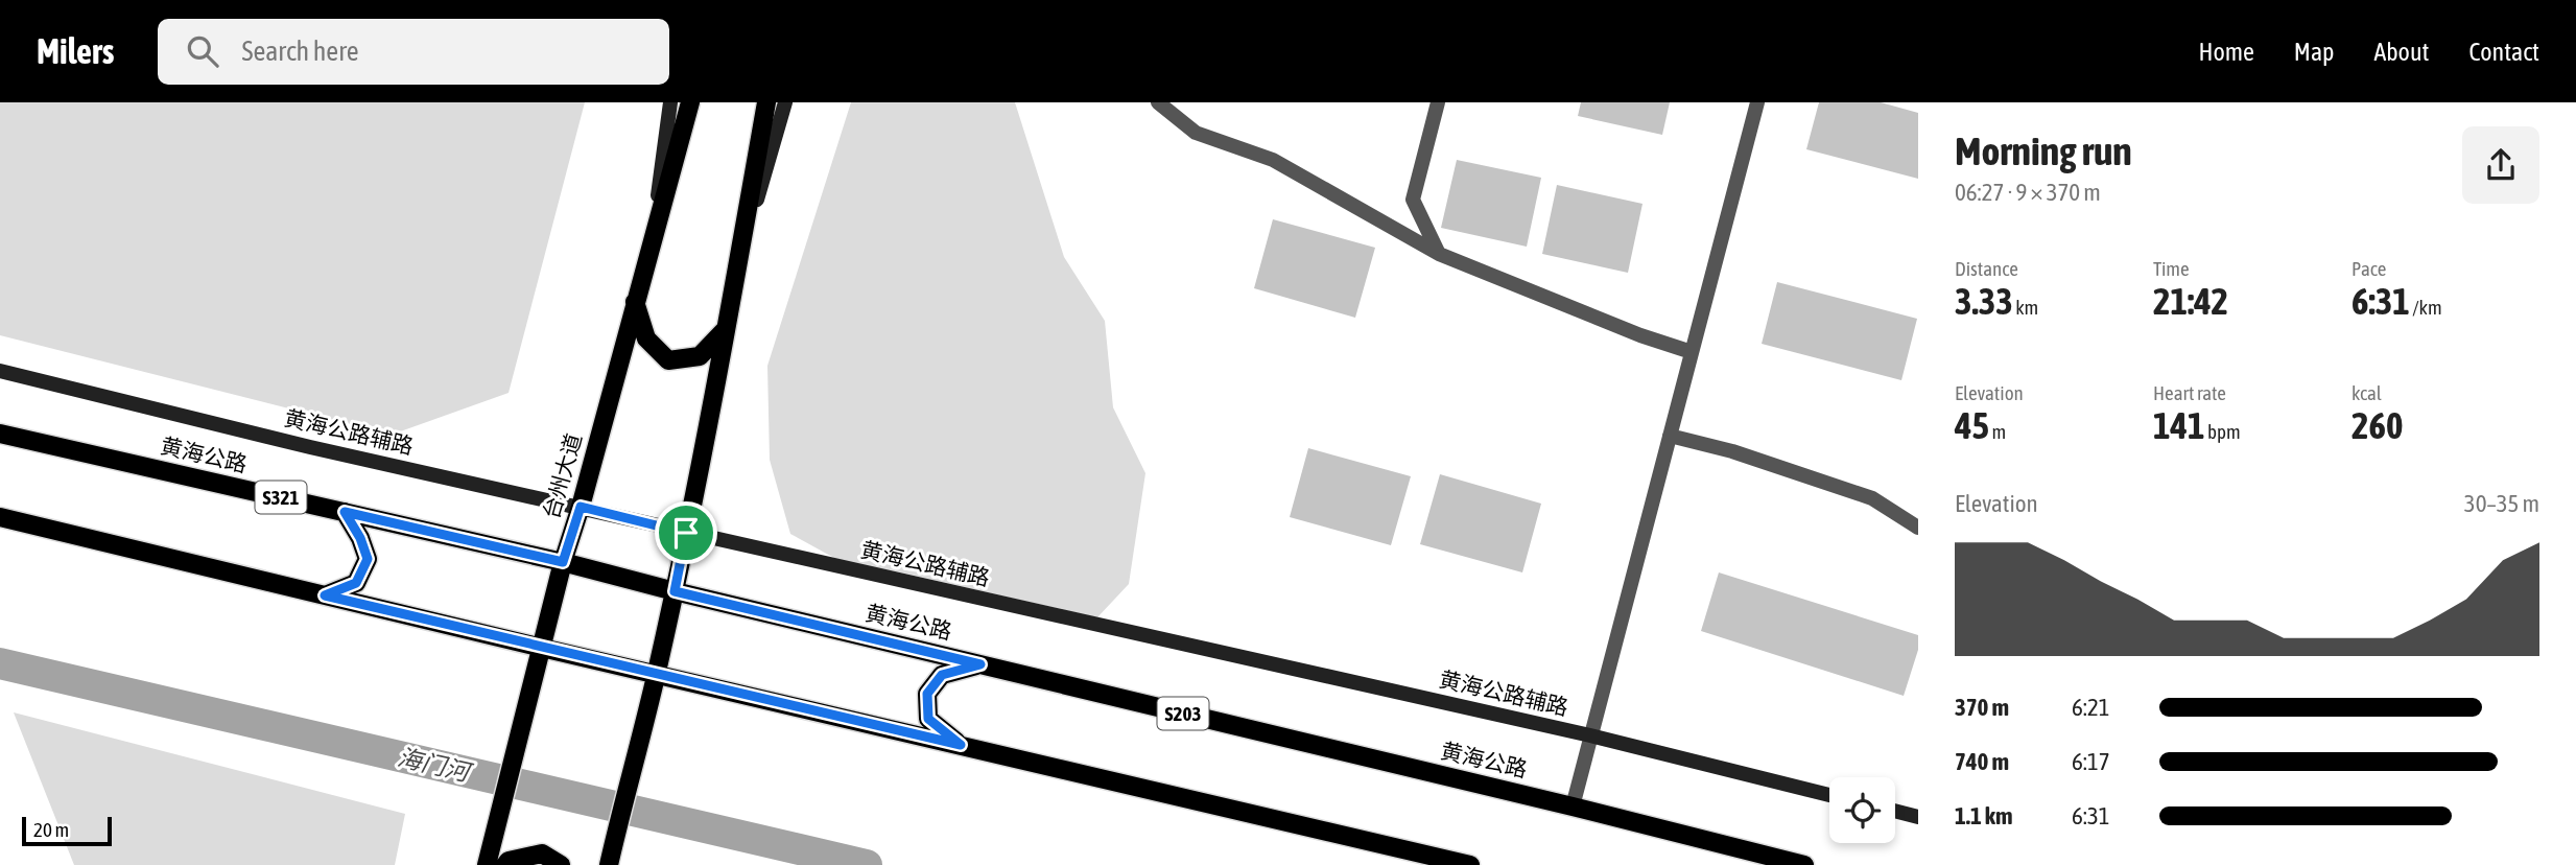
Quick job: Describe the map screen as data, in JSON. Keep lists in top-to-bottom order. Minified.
{"streets":{"main road":["黄海公路辅路","黄海公路","台州大道","S321","S203"]},"crossings":[["黄海公路辅路","台州大道"],["黄海公路","台州大道"]],"water":["海门河"],"scale_bar":"20 m","page":{"header":"Milers","search":"Search here","nav":["Home","Map","About","Contact"],"heading":["Morning run","06:27 · 9 × 370 m"],"stats":[["Distance","3.33 km"],["Time","21:42"],["Pace","6:31 /km"],["Elevation","45 m"],["Heart rate","141 bpm"],["kcal","260"]],"chart":["Elevation","30–35 m"],"list":[{"name":"370 m","note":"6:21"},{"name":"740 m","note":"6:17"},{"name":"1.1 km","note":"6:31"}],"scale":"20 m"}}
